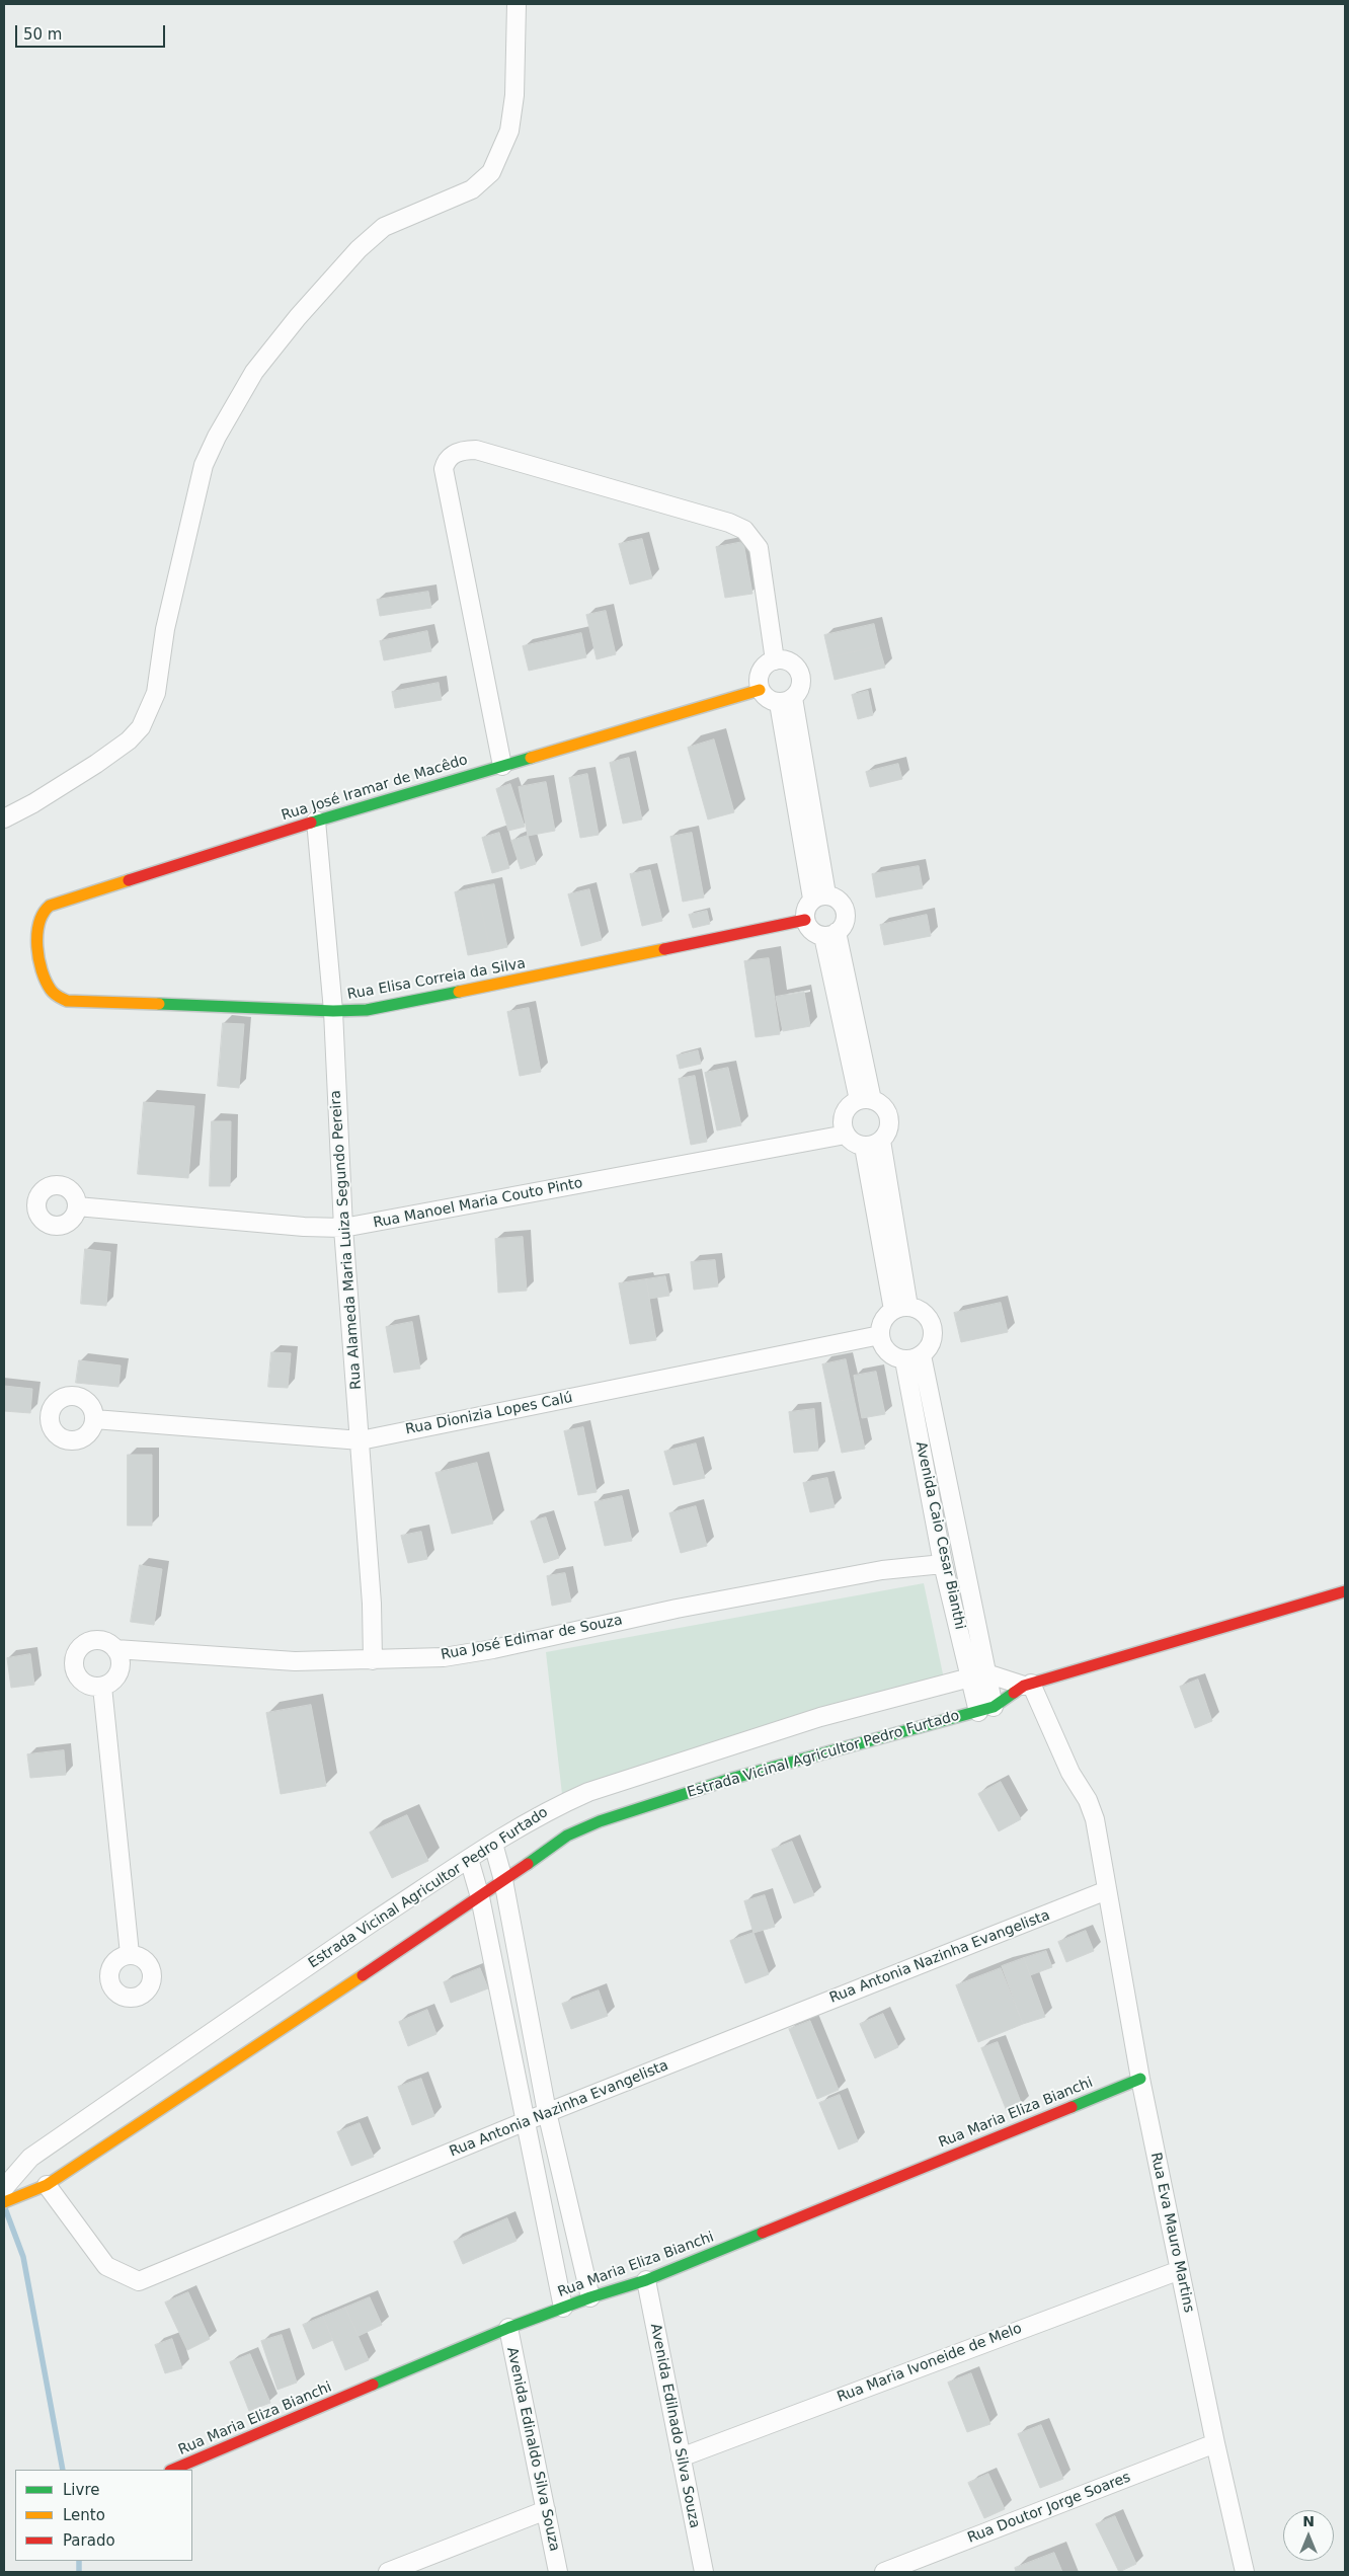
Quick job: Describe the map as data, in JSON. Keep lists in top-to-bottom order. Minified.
{"streets":{"street":["Rua José Iramar de Macêdo","Rua Elisa Correia da Silva","Rua Manoel Maria Couto Pinto","Rua Alameda Maria Luiza Segundo Pereira","Rua Dionizia Lopes Calú","Avenida Caio Cesar Bianthi","Rua José Edimar de Souza","Estrada Vicinal Agricultor Pedro Furtado","Rua Antonia Nazinha Evangelista","Rua Maria Eliza Bianchi","Rua Eva Mauro Martins","Rua Maria Ivoneide de Melo","Avenida Edilnado Silva Souza","Avenida Edinaldo Silva Souza","Rua Doutor Jorge Soares"]},"crossings":[["Rua José Iramar de Macêdo","Rua Elisa Correia da Silva"],["Rua José Iramar de Macêdo","Rua Alameda Maria Luiza Segundo Pereira"],["Rua Elisa Correia da Silva","Rua Alameda Maria Luiza Segundo Pereira"],["Rua Manoel Maria Couto Pinto","Rua Alameda Maria Luiza Segundo Pereira"],["Rua Alameda Maria Luiza Segundo Pereira","Rua Dionizia Lopes Calú"],["Rua Alameda Maria Luiza Segundo Pereira","Rua José Edimar de Souza"],["Rua Dionizia Lopes Calú","Avenida Caio Cesar Bianthi"],["Avenida Caio Cesar Bianthi","Rua José Edimar de Souza"],["Avenida Caio Cesar Bianthi","Estrada Vicinal Agricultor Pedro Furtado"],["Estrada Vicinal Agricultor Pedro Furtado","Rua Antonia Nazinha Evangelista"],["Estrada Vicinal Agricultor Pedro Furtado","Rua Eva Mauro Martins"],["Rua Antonia Nazinha Evangelista","Rua Eva Mauro Martins"],["Rua Maria Eliza Bianchi","Rua Eva Mauro Martins"],["Rua Maria Eliza Bianchi","Avenida Edilnado Silva Souza"],["Rua Maria Eliza Bianchi","Avenida Edinaldo Silva Souza"],["Rua Eva Mauro Martins","Rua Maria Ivoneide de Melo"],["Rua Eva Mauro Martins","Rua Doutor Jorge Soares"],["Rua Maria Ivoneide de Melo","Avenida Edilnado Silva Souza"]],"legend":["Livre","Lento","Parado"],"scale_bar":"50 m","north":"top"}
